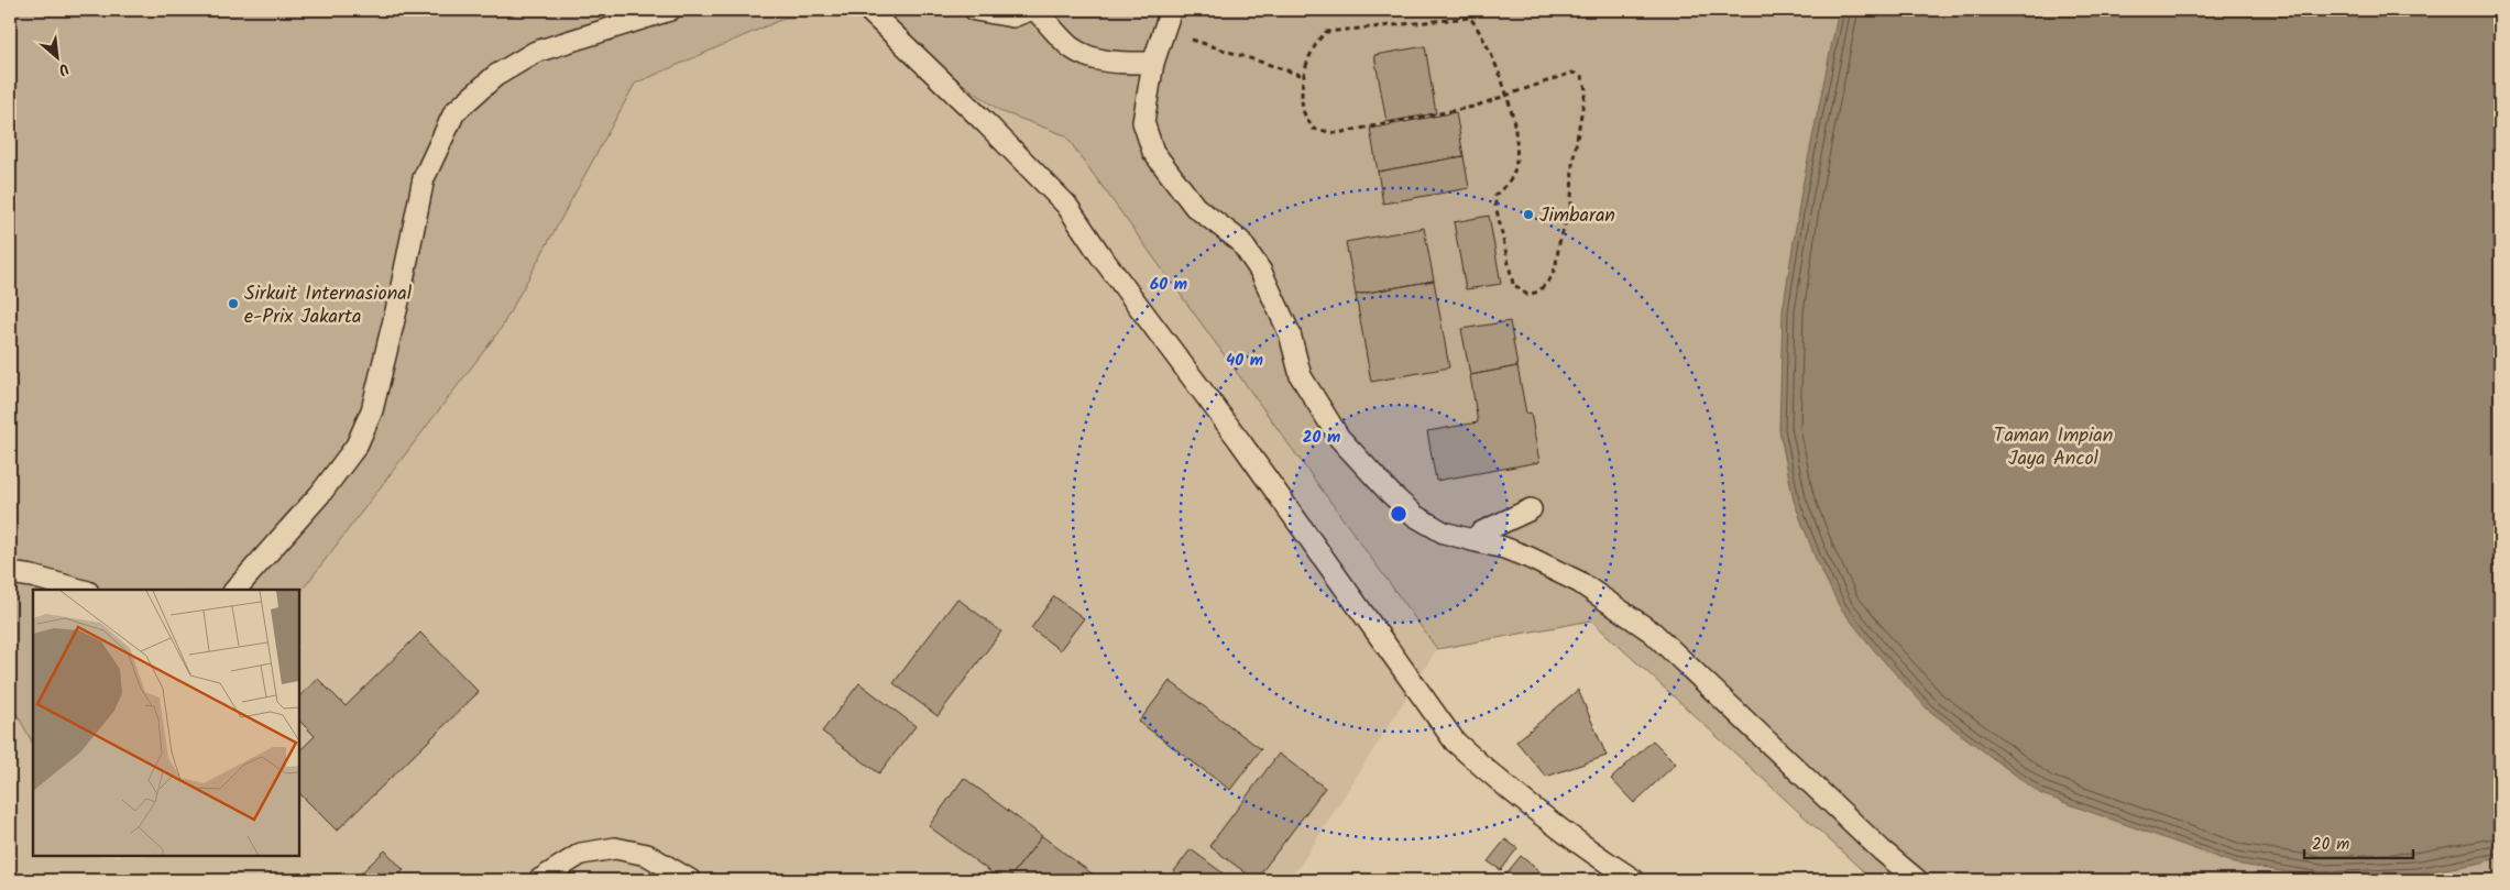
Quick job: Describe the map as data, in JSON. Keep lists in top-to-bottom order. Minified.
{"parks":["Taman Impian Jaya Ancol"],"places":["Jimbaran","Sirkuit Internasional e-Prix Jakarta"],"scale_bar":"20 m","north":"bottom right","rings":["60 m","40 m","20 m"]}
